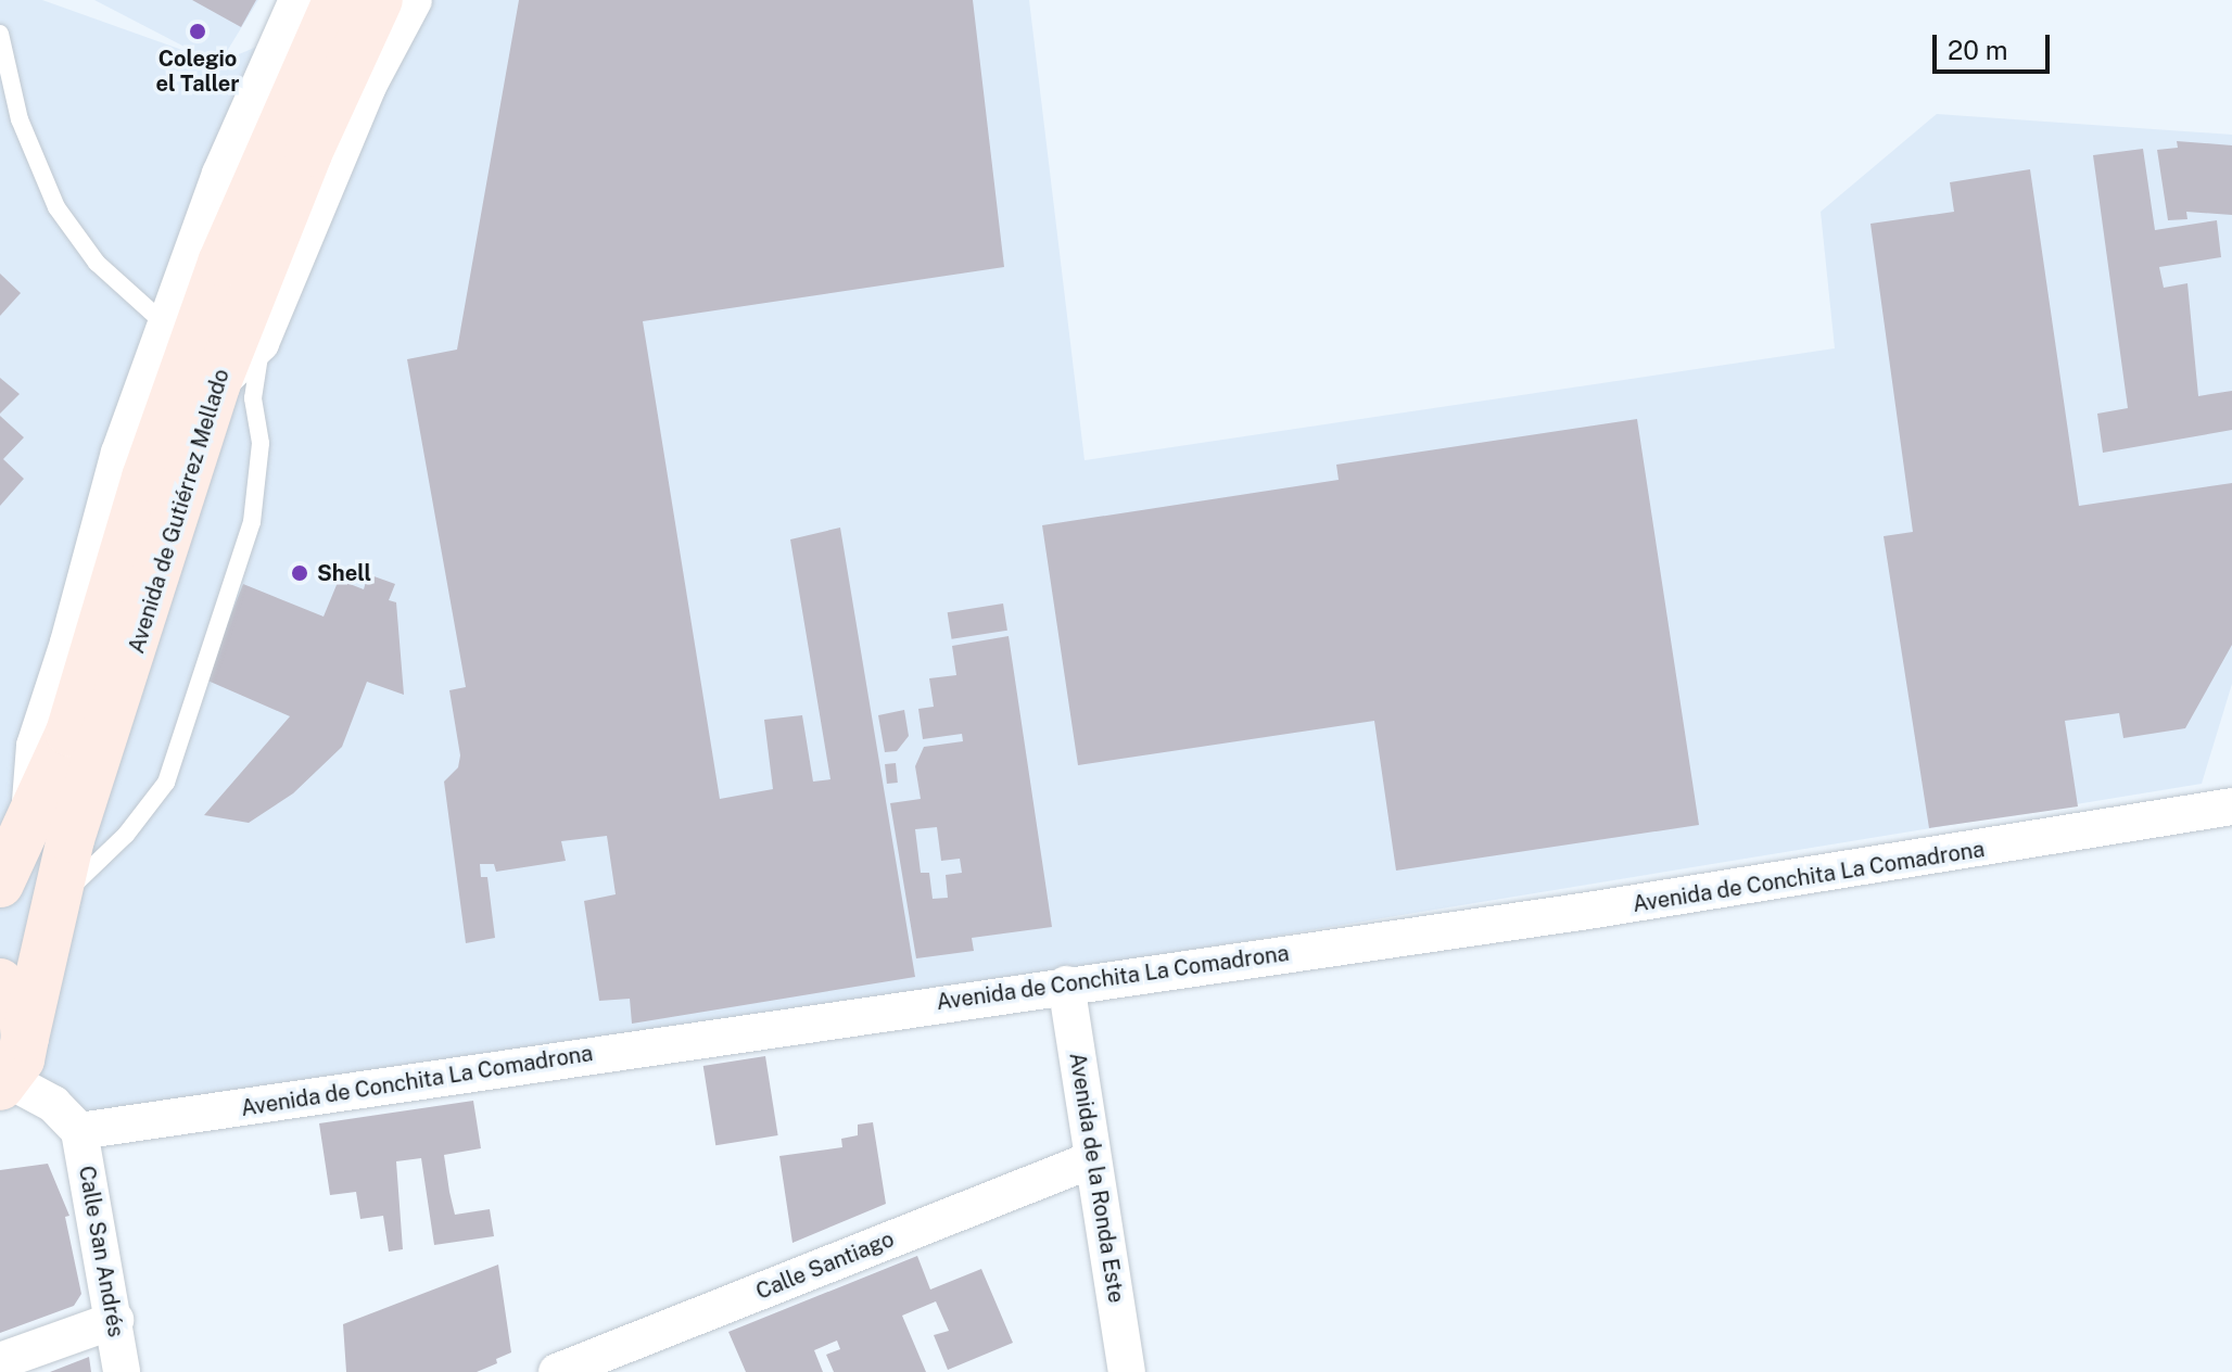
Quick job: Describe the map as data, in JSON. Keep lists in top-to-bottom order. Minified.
{"streets":{"main road":["Avenida de Gutiérrez Mellado"],"street":["Avenida de Conchita La Comadrona","Avenida de la Ronda Este","Calle San Andrés","Calle Santiago"]},"crossings":[["Avenida de Conchita La Comadrona","Avenida de la Ronda Este"],["Avenida de Conchita La Comadrona","Calle San Andrés"],["Avenida de la Ronda Este","Calle Santiago"]],"places":["Colegio el Taller","Shell"],"scale_bar":"20 m"}
